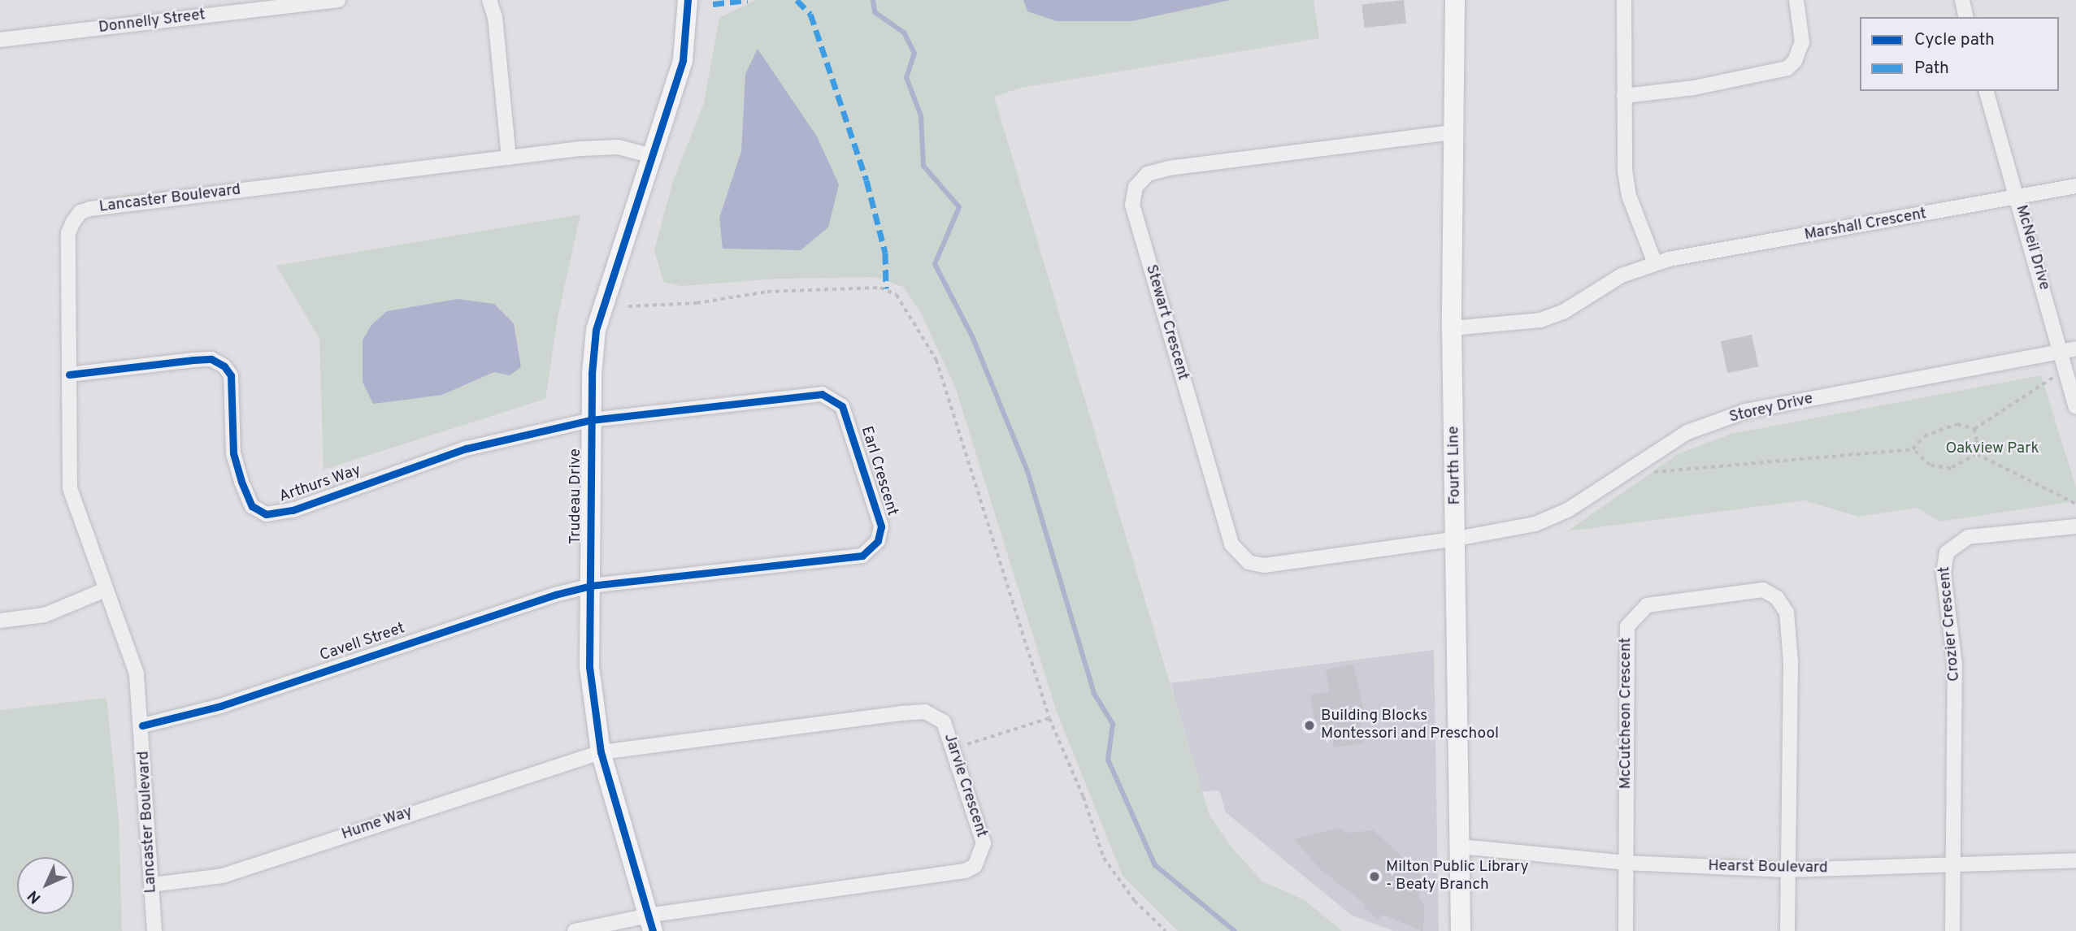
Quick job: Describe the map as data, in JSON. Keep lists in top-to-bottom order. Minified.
{"streets":{"street":["Donnelly Street","Lancaster Boulevard","Marshall Crescent","McNeil Drive","Stewart Crescent","Storey Drive","Fourth Line","Earl Crescent","Arthurs Way","Trudeau Drive","Crozier Crescent","Cavell Street","McCutcheon Crescent","Jarvie Crescent","Hume Way","Hearst Boulevard"]},"crossings":[["Lancaster Boulevard","Arthurs Way"],["Lancaster Boulevard","Trudeau Drive"],["Lancaster Boulevard","Cavell Street"],["Lancaster Boulevard","Hume Way"],["Marshall Crescent","McNeil Drive"],["Marshall Crescent","Fourth Line"],["McNeil Drive","Storey Drive"],["Stewart Crescent","Storey Drive"],["Stewart Crescent","Fourth Line"],["Storey Drive","Fourth Line"],["Fourth Line","Hearst Boulevard"],["Earl Crescent","Arthurs Way"],["Earl Crescent","Trudeau Drive"],["Earl Crescent","Cavell Street"],["Arthurs Way","Trudeau Drive"],["Trudeau Drive","Cavell Street"],["Trudeau Drive","Jarvie Crescent"],["Trudeau Drive","Hume Way"],["Crozier Crescent","Hearst Boulevard"],["McCutcheon Crescent","Hearst Boulevard"],["Jarvie Crescent","Hume Way"]],"parks":["Oakview Park"],"places":["Building Blocks Montessori and Preschool","Milton Public Library - Beaty Branch"],"legend":["Cycle path","Path"],"north":"bottom left"}
